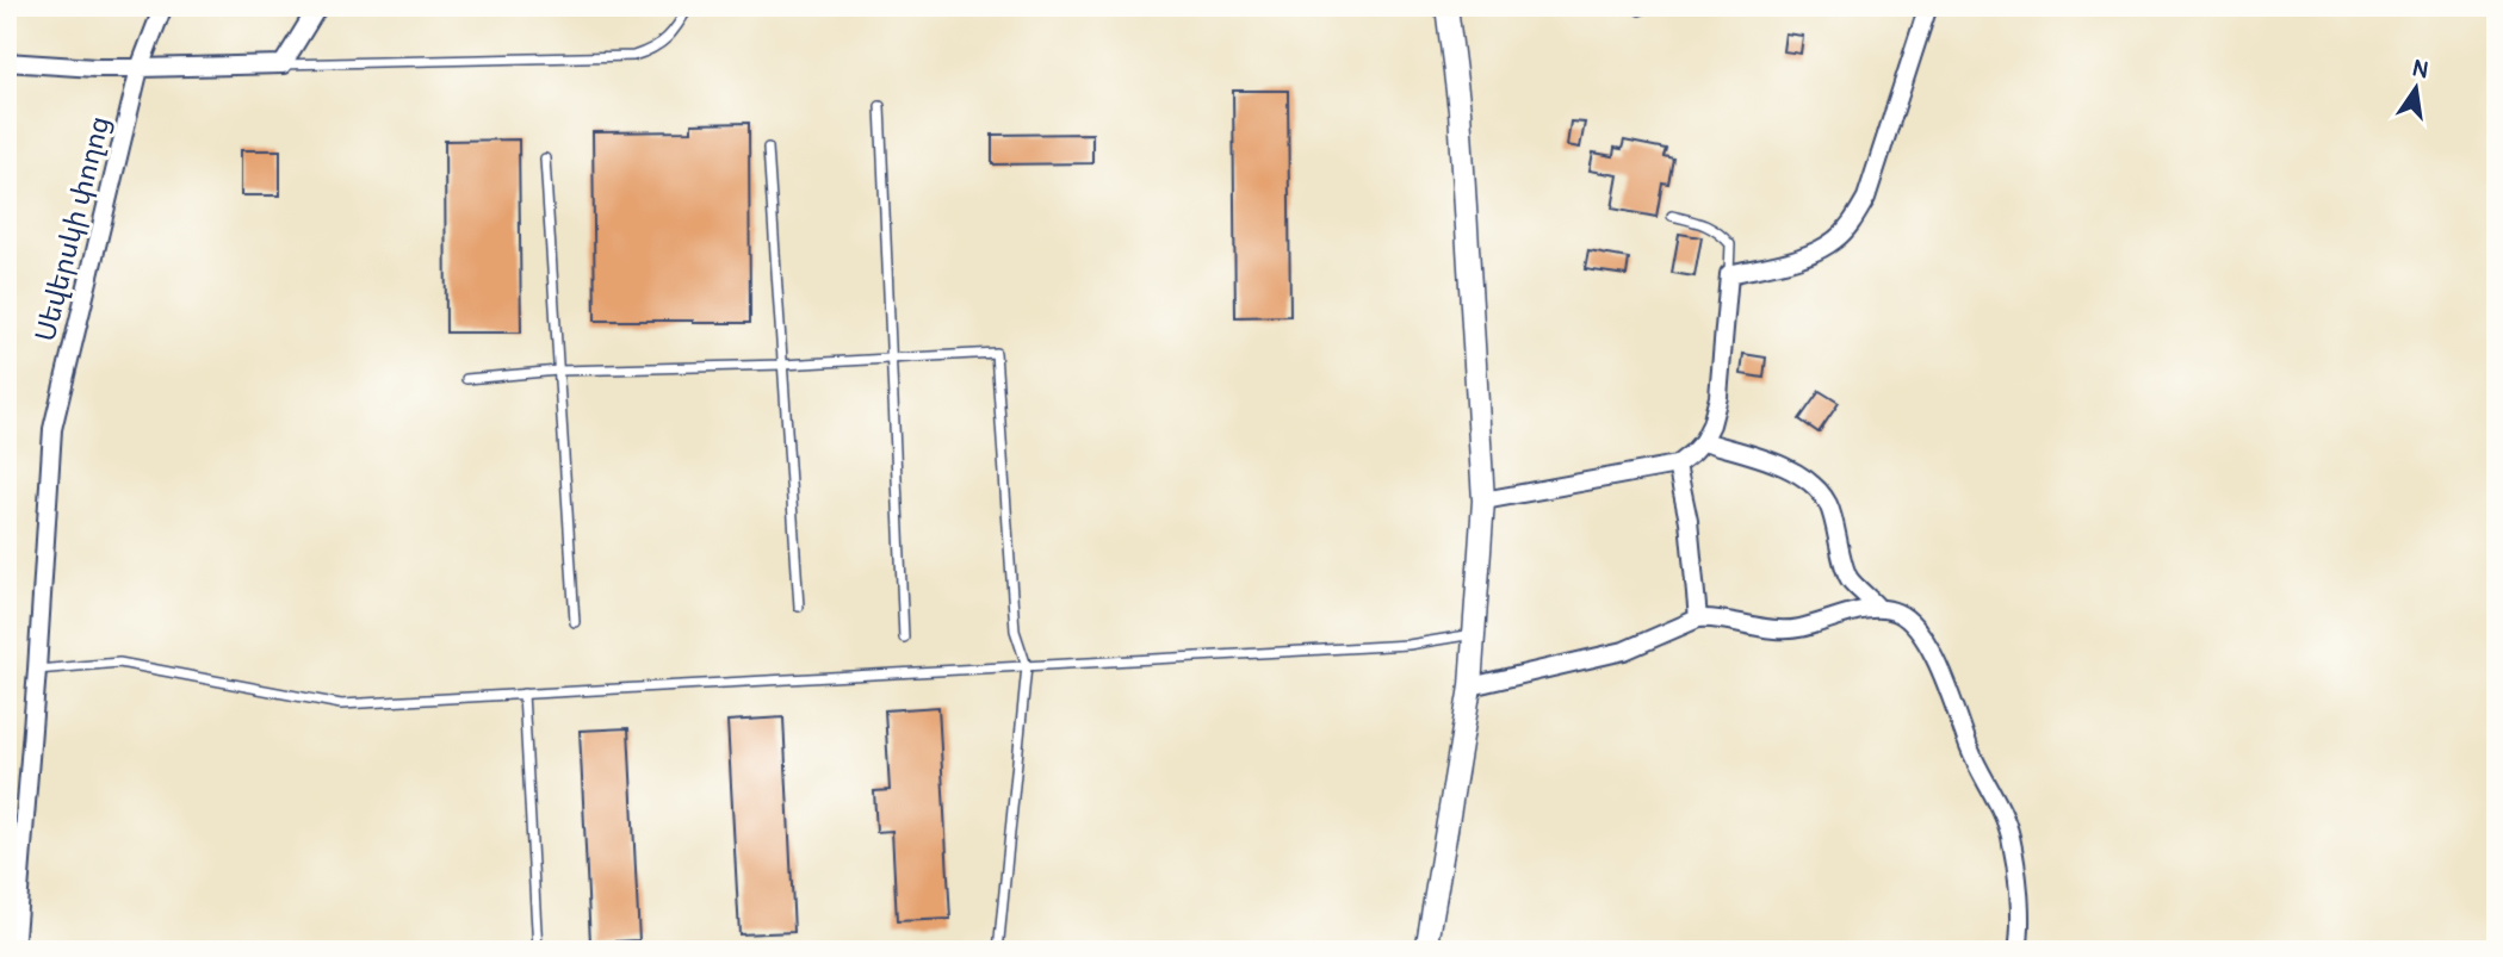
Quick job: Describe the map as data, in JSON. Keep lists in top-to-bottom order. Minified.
{"streets":{"street":["Սեվերսկի փողոց"]},"north":"top"}
